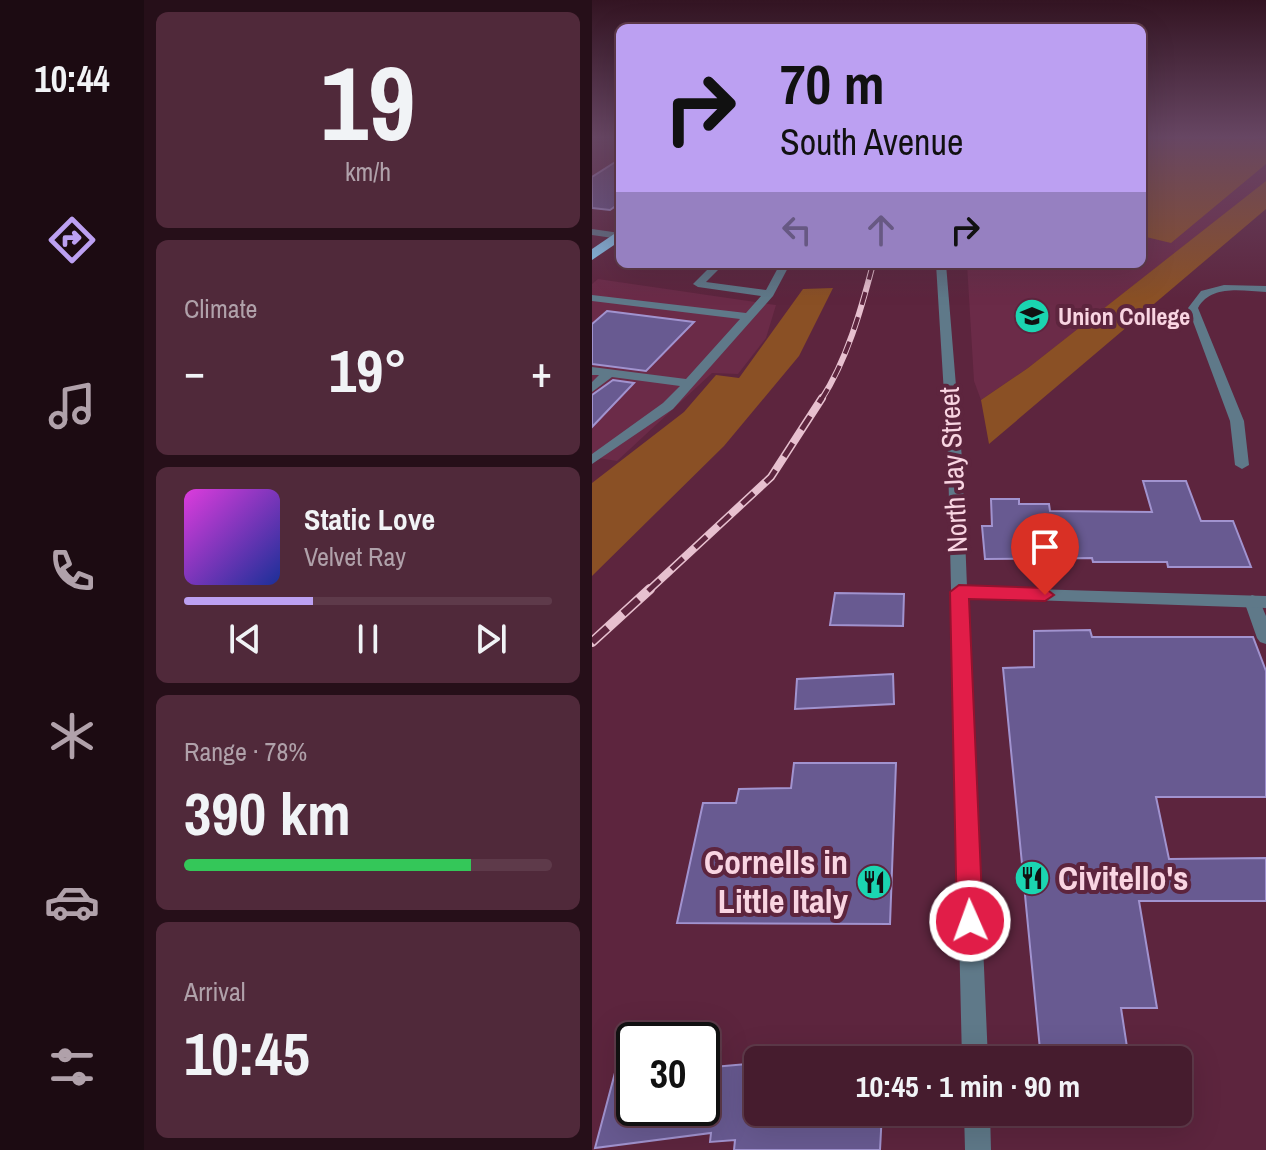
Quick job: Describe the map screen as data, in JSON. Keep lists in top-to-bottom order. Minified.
{"streets":{"street":["North Jay Street"]},"places":{"school or university":["Union College"],"restaurant":["Civitello's","Cornells in Little Italy"]},"page":{"tabs":"10:44","tile":[["19","km/h"],"Climate",["Range · 78%","390 km"],["Arrival","10:45"]],"turn":["70 m","South Avenue"],"heat":["−","19°","+"],"song":["Static Love","Velvet Ray"],"limit":"30","trip":"10:45 · 1 min · 90 m"}}
